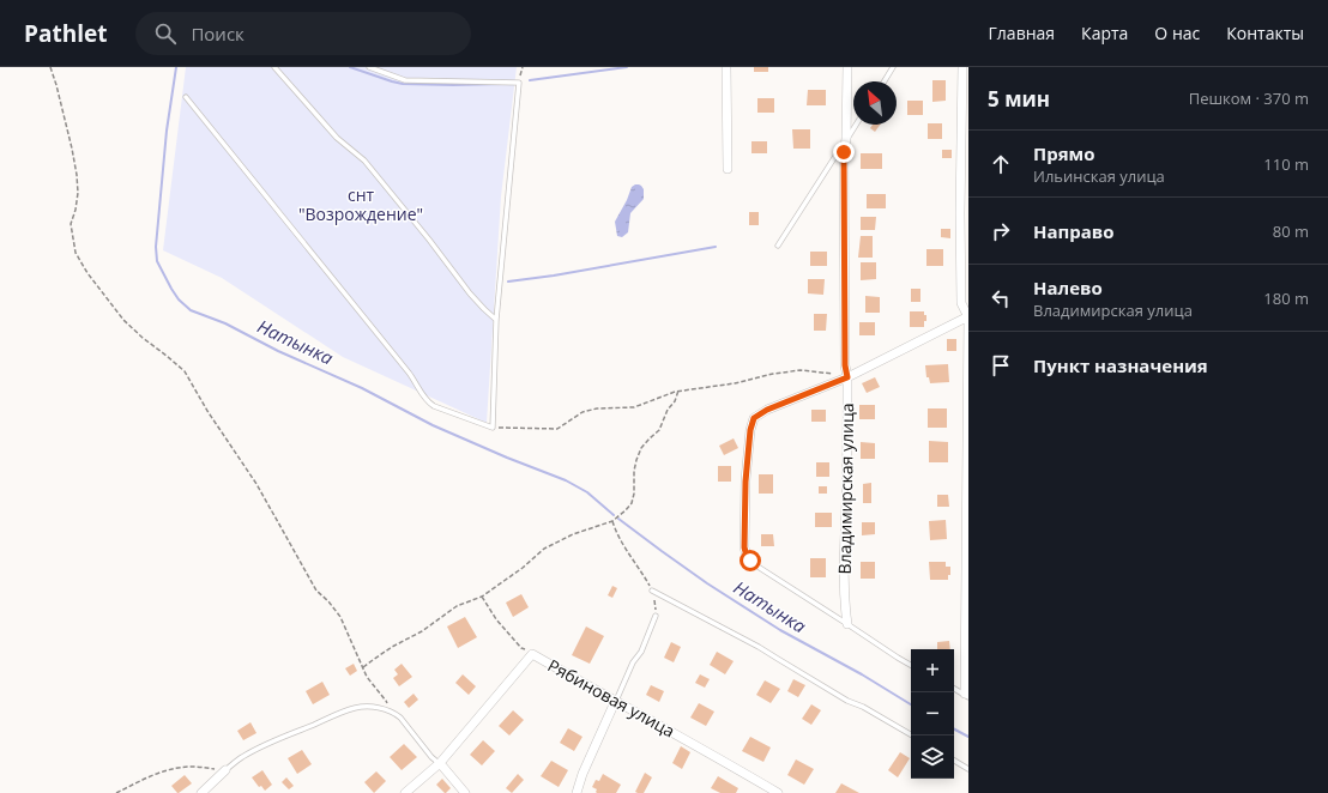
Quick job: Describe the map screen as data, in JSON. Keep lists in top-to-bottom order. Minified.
{"streets":{"street":["Владимирская улица","Рябиновая улица"]},"water":["Натынка"],"parks":["снт \"Возрождение\""],"north":"top left","page":{"header":"Pathlet","search":"Поиск","nav":["Главная","Карта","О нас","Контакты"],"heading":["5 мин","Пешком · 370 m"],"list":[["Прямо","Ильинская улица","110 m"],["Направо","80 m"],["Налево","Владимирская улица","180 m"],"Пункт назначения"],"map_buttons":["+","−"]}}
